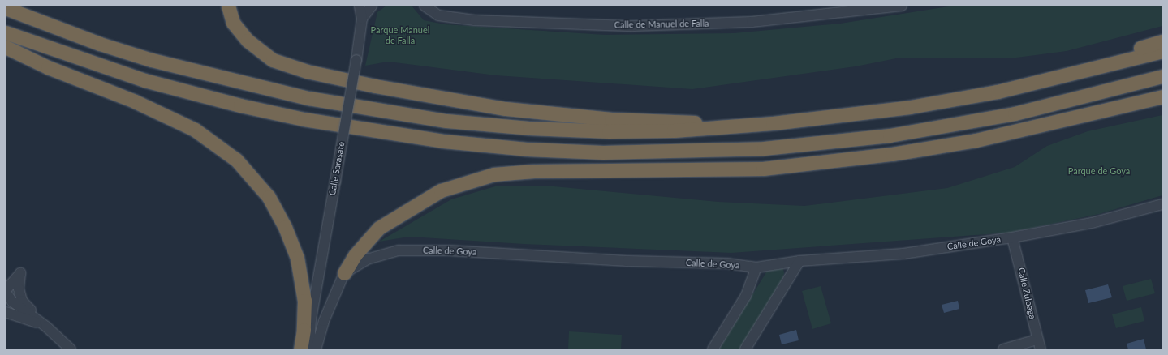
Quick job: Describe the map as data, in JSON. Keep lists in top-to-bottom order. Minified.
{"streets":{"street":["Calle de Manuel de Falla","Calle Sarasate","Calle de Goya","Calle Zuloaga"]},"crossings":[["Calle de Goya","Calle Zuloaga"]],"parks":["Parque Manuel de Falla","Parque de Goya"]}
